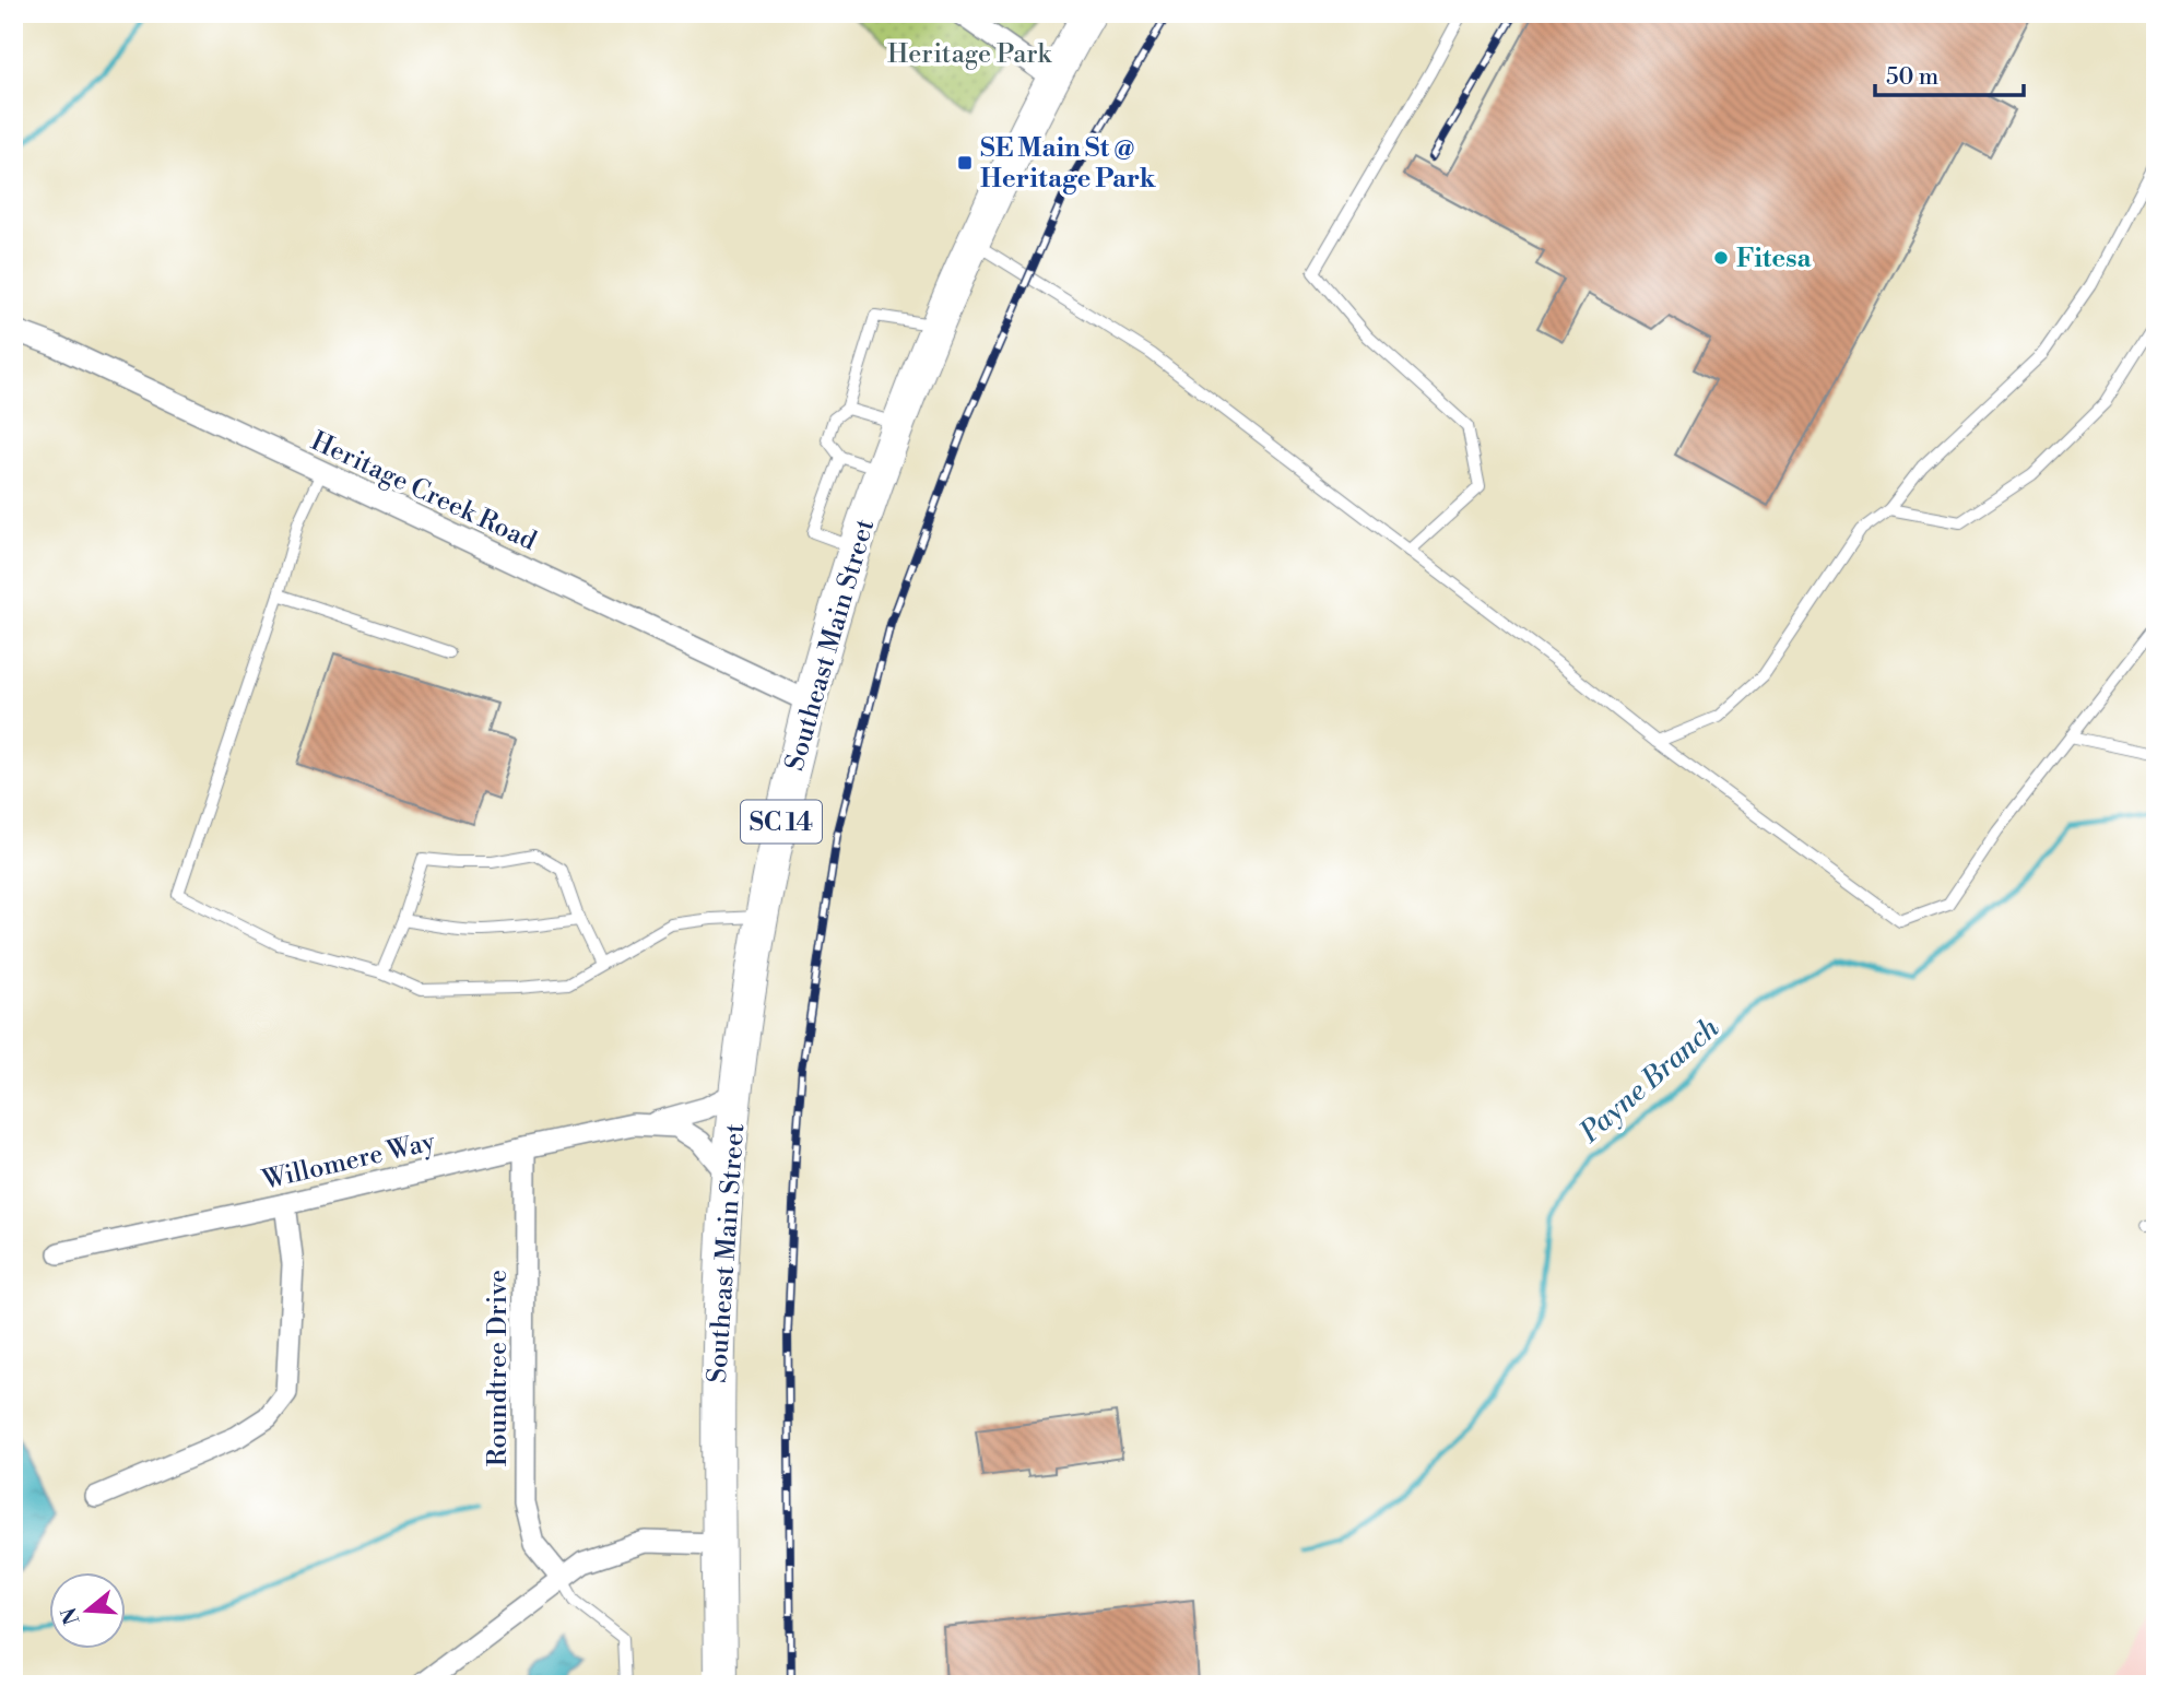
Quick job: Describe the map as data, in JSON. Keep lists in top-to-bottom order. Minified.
{"streets":{"main road":["Southeast Main Street","SC 14"],"street":["Heritage Creek Road","Willomere Way","Roundtree Drive"]},"crossings":[["Heritage Creek Road","Southeast Main Street"],["Southeast Main Street","Willomere Way"],["Willomere Way","Roundtree Drive"]],"water":["Payne Branch"],"parks":["Heritage Park"],"places":{"transit":["SE Main St @ Heritage Park"],"other":["Fitesa"]},"scale_bar":"50 m","north":"left"}
